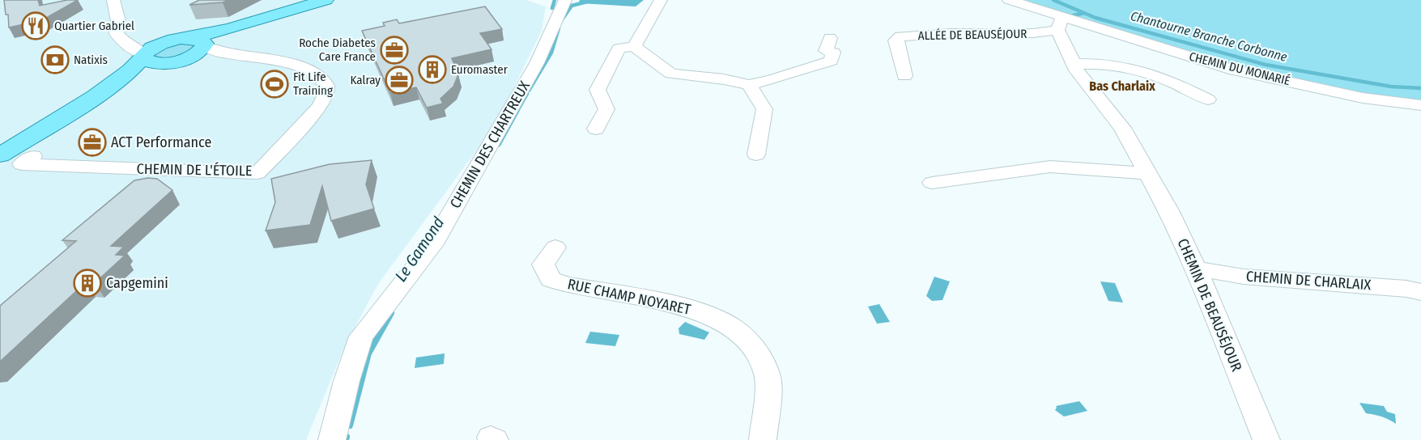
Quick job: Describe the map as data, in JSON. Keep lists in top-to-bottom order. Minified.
{"streets":{"street":["ALLÉE DE BEAUSÉJOUR","CHEMIN DU MONARIÉ","CHEMIN DES CHARTREUX","CHEMIN DE L'ÉTOILE","CHEMIN DE CHARLAIX","RUE CHAMP NOYARET","CHEMIN DE BEAUSÉJOUR"]},"crossings":[["ALLÉE DE BEAUSÉJOUR","CHEMIN DU MONARIÉ"],["ALLÉE DE BEAUSÉJOUR","CHEMIN DE BEAUSÉJOUR"],["CHEMIN DU MONARIÉ","CHEMIN DE BEAUSÉJOUR"],["CHEMIN DE CHARLAIX","CHEMIN DE BEAUSÉJOUR"]],"districts":["Bas Charlaix"],"water":["Chantourne Branche Corbonne","Le Gamond"],"places":{"restaurant":["Quartier Gabriel"],"office":["Roche Diabetes Care France","Kalray","ACT Performance"],"bank":["Natixis"],"building":["Euromaster","Capgemini"],"sports":["Fit Life Training"]}}
